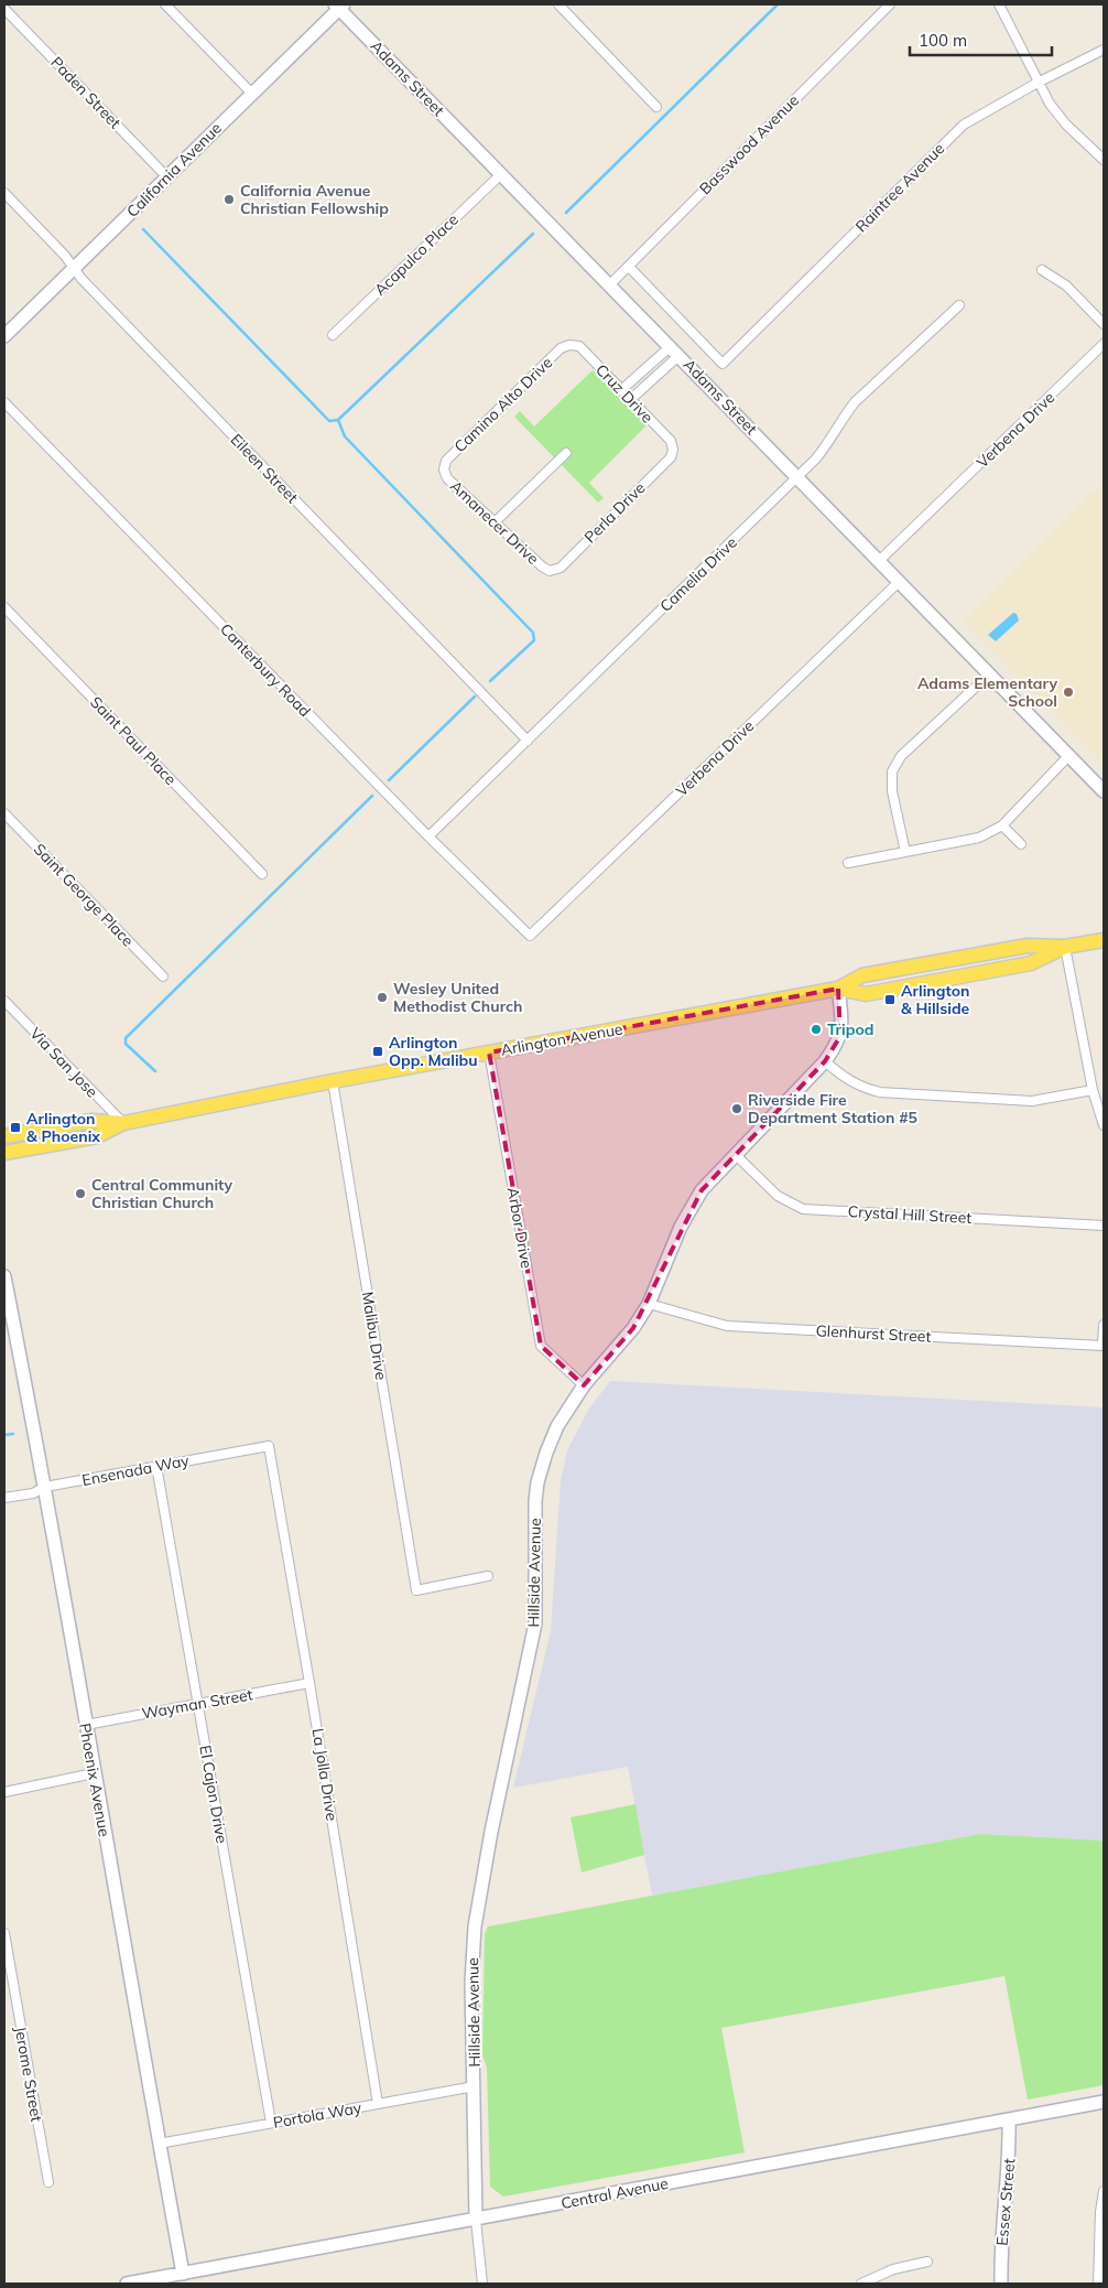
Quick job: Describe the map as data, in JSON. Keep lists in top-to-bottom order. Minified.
{"streets":{"main road":["Adams Street","California Avenue","Arlington Avenue","Hillside Avenue","Phoenix Avenue","Central Avenue","Essex Street"],"street":["Paden Street","Basswood Avenue","Raintree Avenue","Acapulco Place","Cruz Drive","Camino Alto Drive","Verbena Drive","Eileen Street","Perla Drive","Amanecer Drive","Camelia Drive","Canterbury Road","Saint Paul Place","Saint George Place","Via San Jose","Crystal Hill Street","Arbor Drive","Glenhurst Street","Malibu Drive","Ensenada Way","Wayman Street","La Jolla Drive","El Cajon Drive","Jerome Street","Portola Way"]},"crossings":[["Adams Street","Basswood Avenue"],["Adams Street","California Avenue"],["Adams Street","Acapulco Place"],["Adams Street","Verbena Drive"],["Adams Street","Camelia Drive"],["Paden Street","California Avenue"],["Basswood Avenue","Raintree Avenue"],["California Avenue","Eileen Street"],["Cruz Drive","Camino Alto Drive"],["Cruz Drive","Perla Drive"],["Camino Alto Drive","Amanecer Drive"],["Verbena Drive","Canterbury Road"],["Eileen Street","Camelia Drive"],["Perla Drive","Amanecer Drive"],["Camelia Drive","Canterbury Road"],["Arlington Avenue","Via San Jose"],["Arlington Avenue","Arbor Drive"],["Arlington Avenue","Malibu Drive"],["Arlington Avenue","Hillside Avenue"],["Crystal Hill Street","Hillside Avenue"],["Arbor Drive","Hillside Avenue"],["Glenhurst Street","Hillside Avenue"],["Ensenada Way","La Jolla Drive"],["Ensenada Way","Phoenix Avenue"],["Ensenada Way","El Cajon Drive"],["Hillside Avenue","Portola Way"],["Hillside Avenue","Central Avenue"],["Wayman Street","La Jolla Drive"],["Wayman Street","Phoenix Avenue"],["Wayman Street","El Cajon Drive"],["La Jolla Drive","Portola Way"],["Phoenix Avenue","Portola Way"],["Phoenix Avenue","Central Avenue"],["El Cajon Drive","Portola Way"],["Central Avenue","Essex Street"]],"places":{"other":["California Avenue Christian Fellowship","Adams Elementary School","Wesley United Methodist Church","Tripod","Riverside Fire Department Station #5","Central Community Christian Church"],"transit":["Arlington & Hillside","Arlington Opp. Malibu","Arlington & Phoenix"]},"scale_bar":"100 m"}
